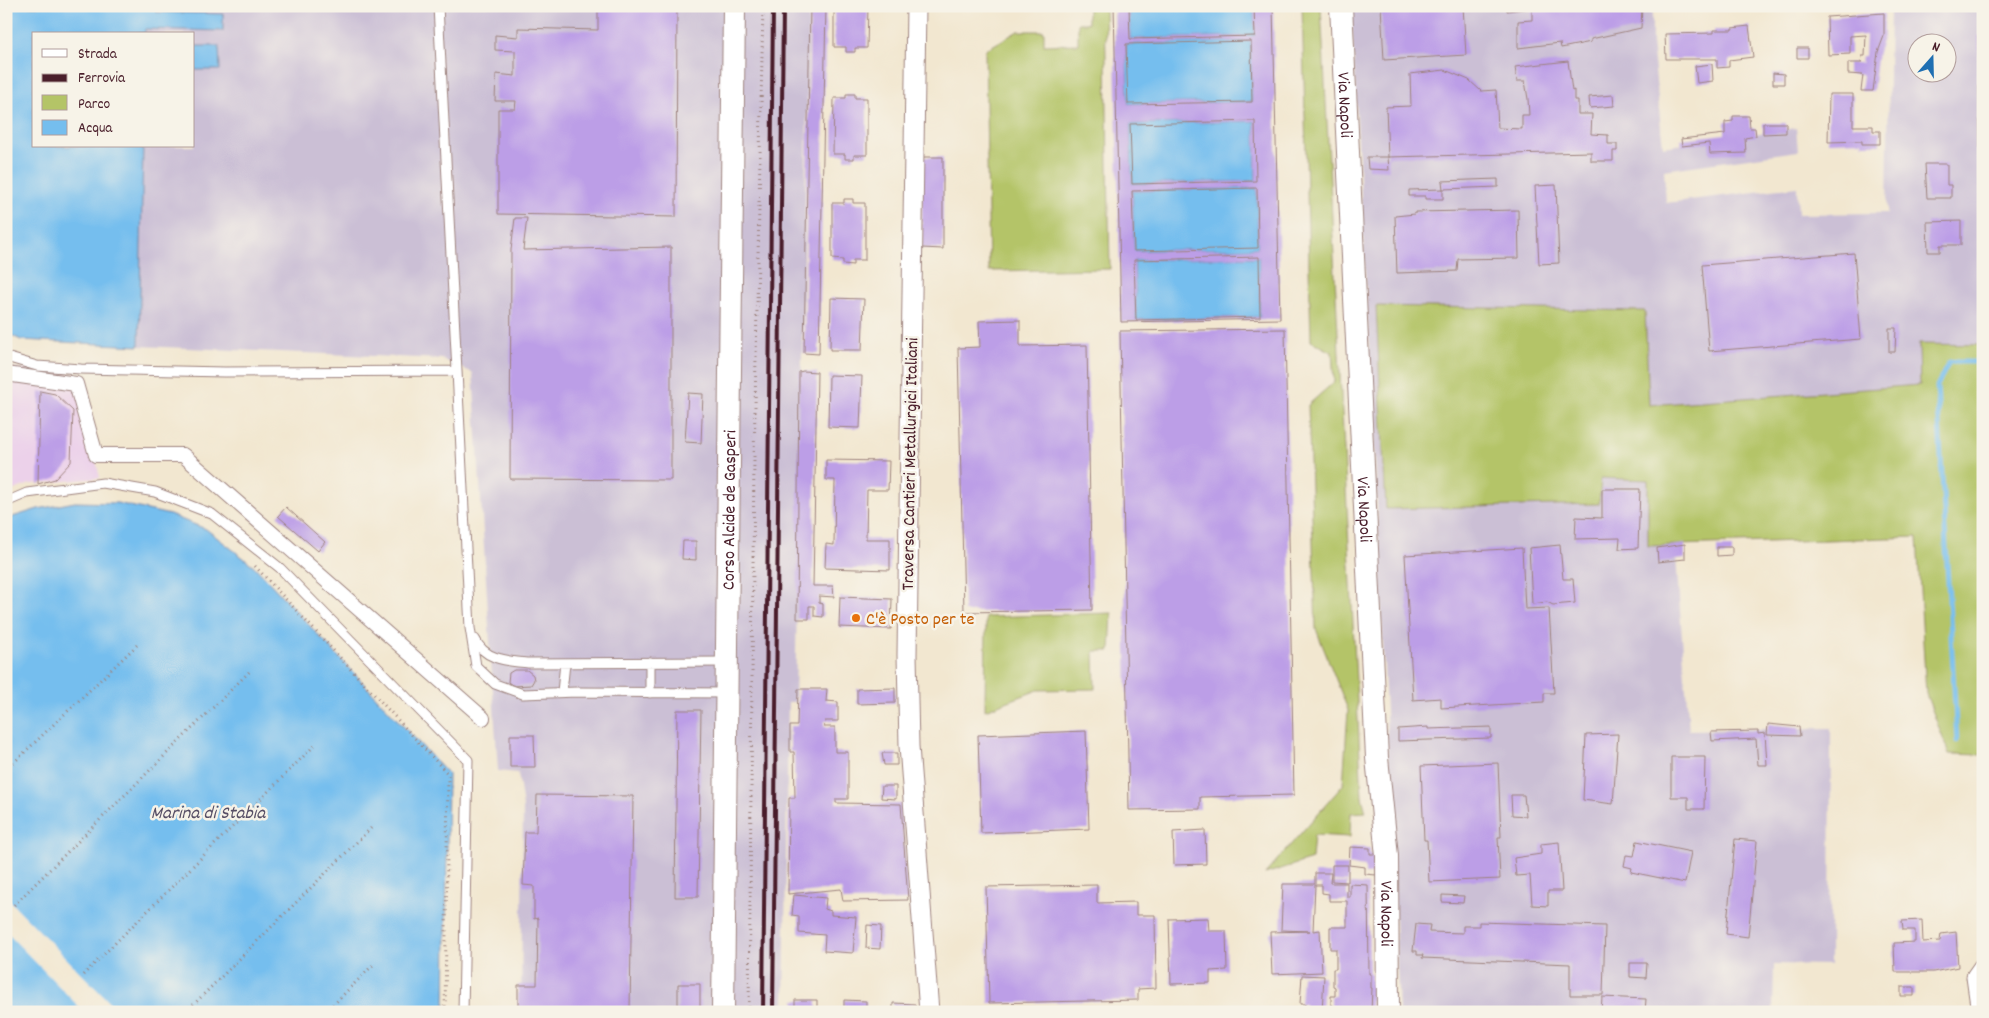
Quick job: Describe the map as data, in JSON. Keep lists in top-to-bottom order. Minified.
{"streets":{"street":["Via Napoli","Traversa Cantieri Metallurgici Italiani","Corso Alcide de Gasperi"]},"water":["Marina di Stabia"],"places":["C'è Posto per te"],"legend":["Strada","Ferrovia","Parco","Acqua"],"north":"top"}
